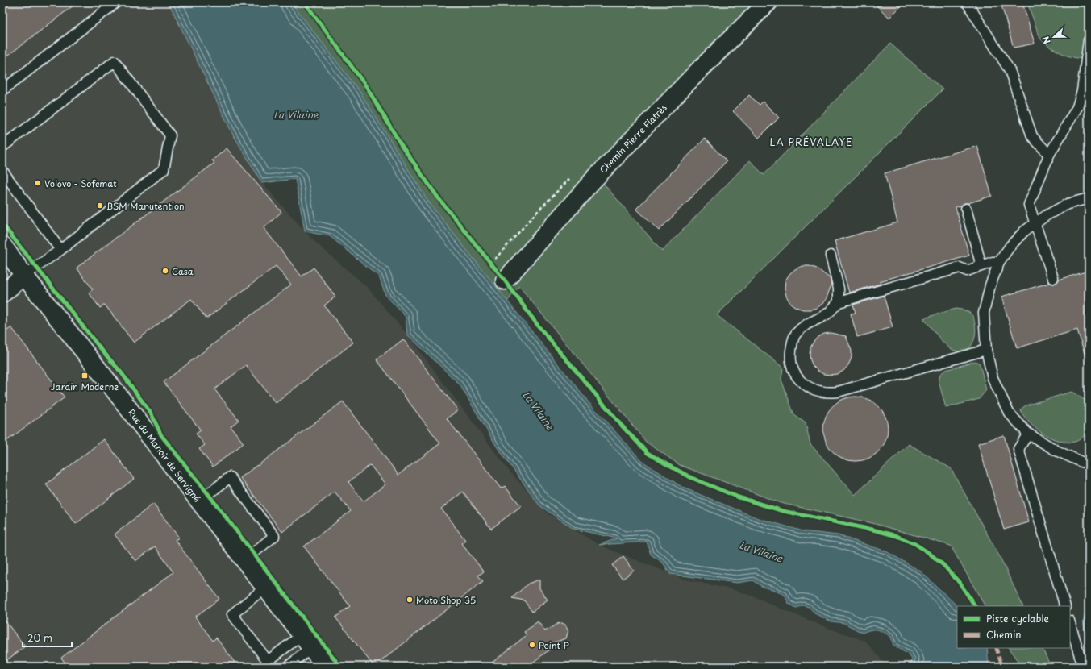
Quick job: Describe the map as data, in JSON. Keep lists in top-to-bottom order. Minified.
{"streets":{"street":["Chemin Pierre Flatrès","Rue du Manoir de Servigné"]},"districts":["LA PRÉVALAYE"],"water":["La Vilaine"],"places":{"other":["Volovo - Sofemat","BSM Manutention","Casa","Moto Shop 35","Point P"],"transit":["Jardin Moderne"]},"legend":["Piste cyclable","Chemin"],"scale_bar":"20 m","north":"left"}
